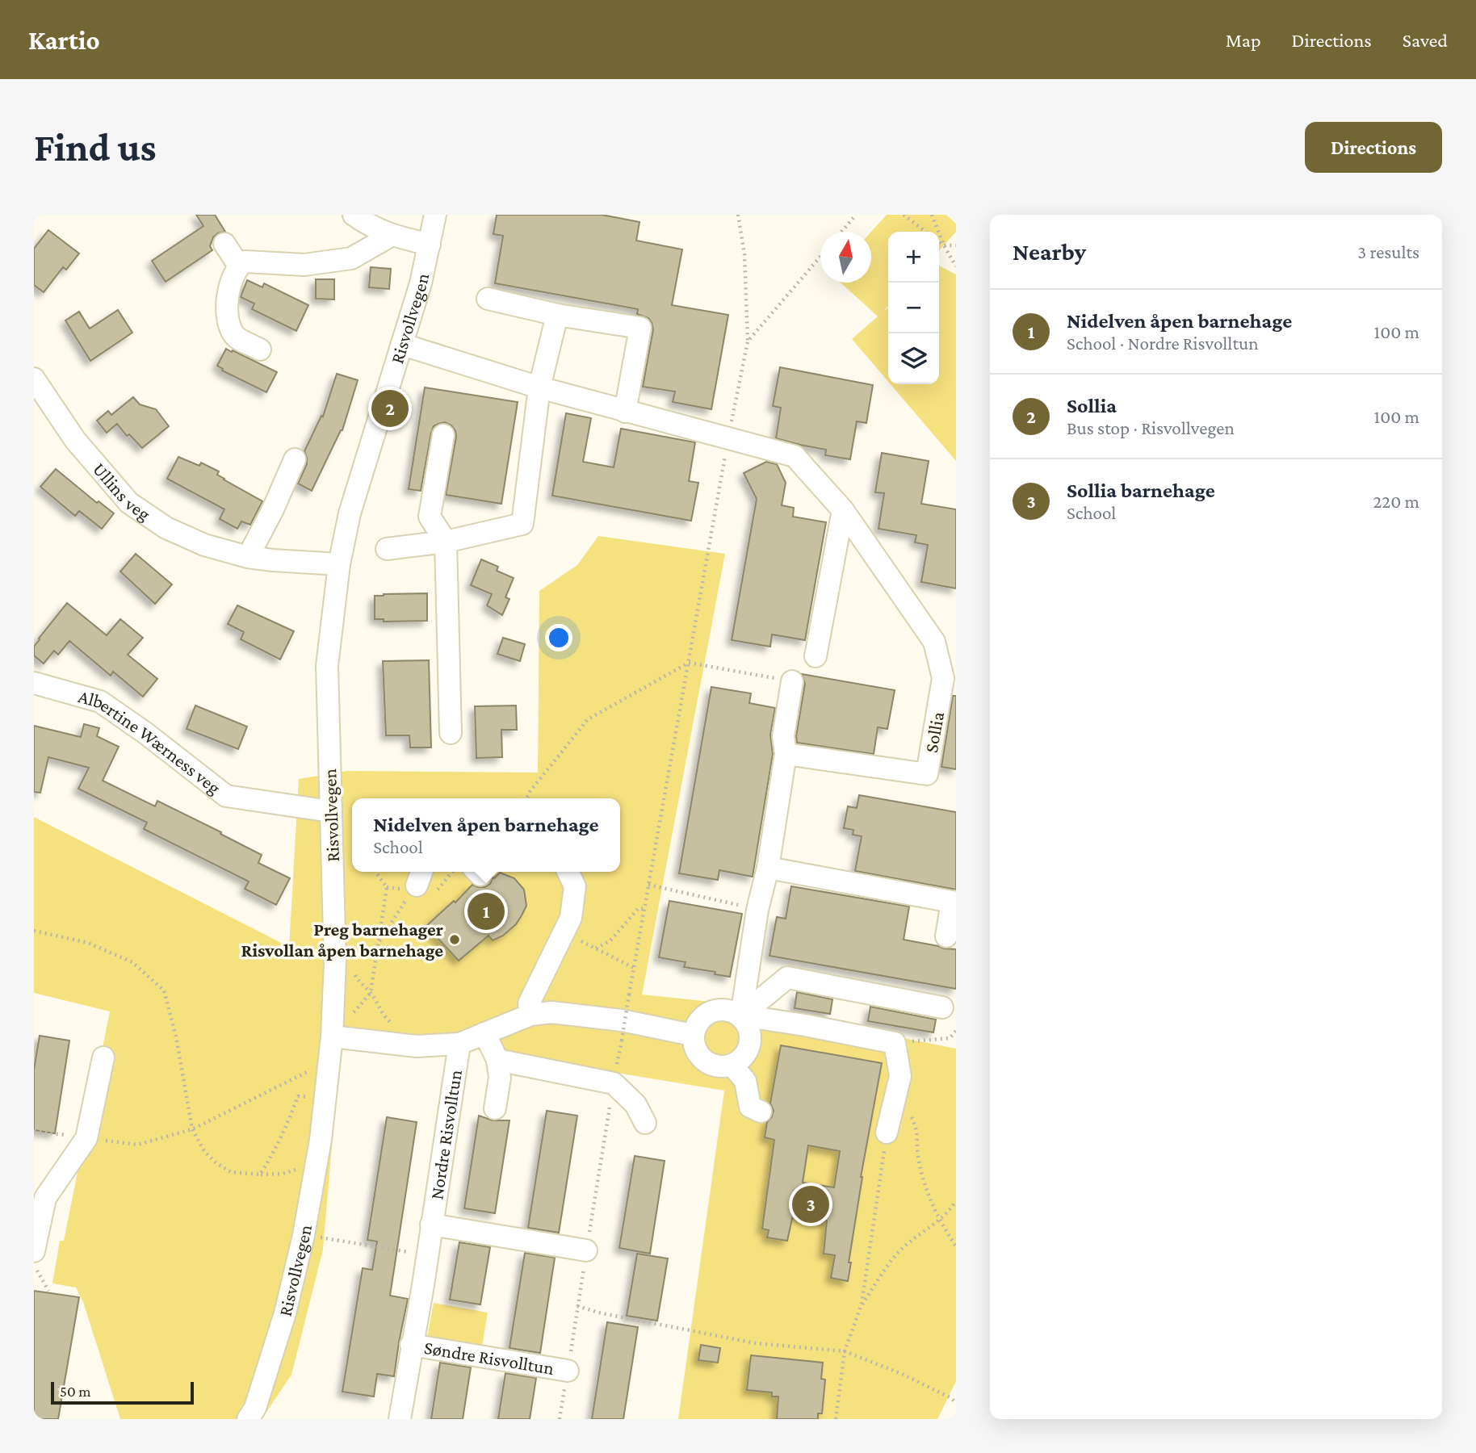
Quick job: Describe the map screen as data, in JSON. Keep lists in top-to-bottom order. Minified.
{"streets":{"street":["Risvollvegen","Ullins veg","Sollia","Albertine Wærness veg","Nordre Risvolltun","Søndre Risvolltun"]},"crossings":[["Risvollvegen","Ullins veg"],["Risvollvegen","Sollia"],["Risvollvegen","Albertine Wærness veg"],["Risvollvegen","Nordre Risvolltun"],["Nordre Risvolltun","Søndre Risvolltun"]],"places":["Preg barnehager Risvollan åpen barnehage"],"scale_bar":"50 m","north":"top","page":{"header":"Kartio","nav":["Map","Directions","Saved"],"buttons":"Directions","title":"Find us","heading":["Nearby","3 results"],"map_buttons":["+","−"],"list":[{"mark":"1","name":"Nidelven åpen barnehage","note":"School · Nordre Risvolltun","value":"100 m"},{"mark":"2","name":"Sollia","note":"Bus stop · Risvollvegen","value":"100 m"},{"mark":"3","name":"Sollia barnehage","note":"School","value":"220 m"}],"pins":["2","1","3"],"popup":["Nidelven åpen barnehage","School"],"scale":"50 m"}}
